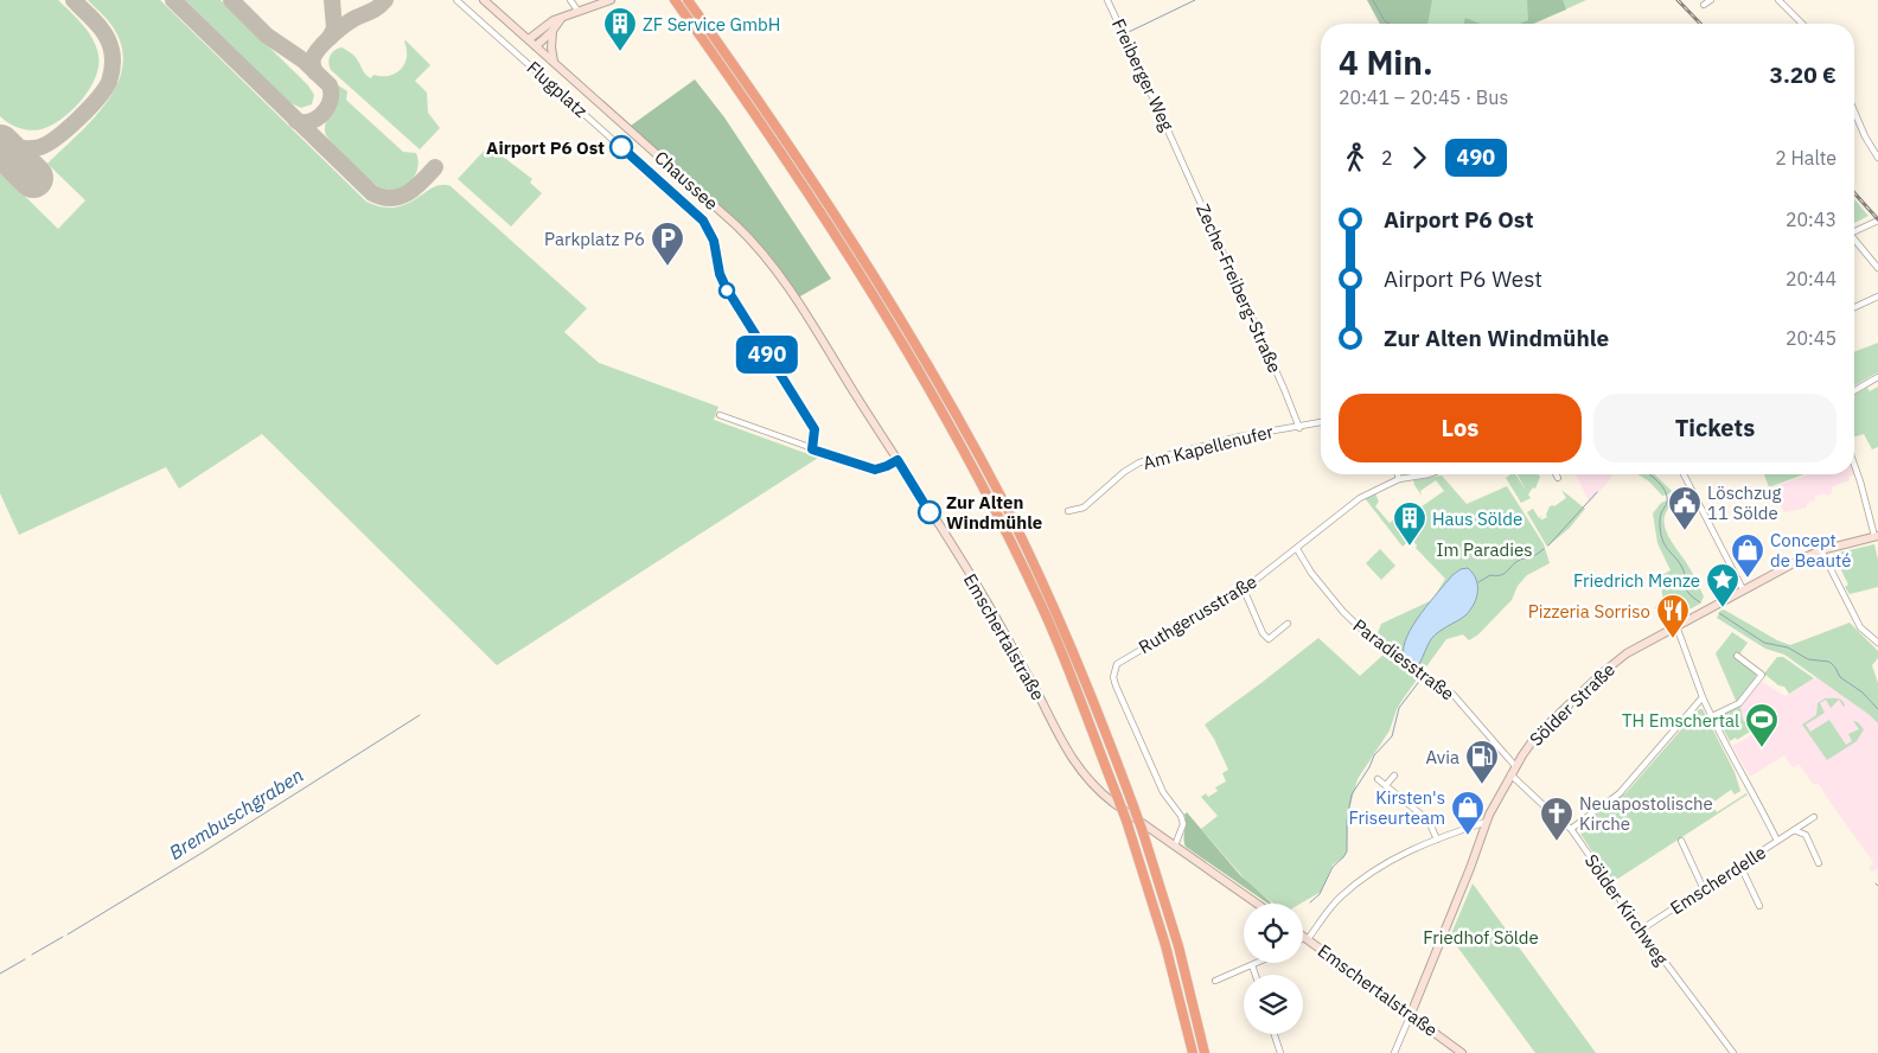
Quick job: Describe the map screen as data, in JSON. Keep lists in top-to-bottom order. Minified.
{"streets":{"main road":["Chaussee","Emschertalstraße","Sölder Straße"],"street":["Freiberger Weg","Flugplatz","Zeche-Freiberg-Straße","Am Kapellenufer","Ruthgerusstraße","Paradiesstraße","Emscherdelle","Sölder Kirchweg"]},"crossings":[["Freiberger Weg","Zeche-Freiberg-Straße"],["Chaussee","Emschertalstraße"],["Zeche-Freiberg-Straße","Am Kapellenufer"],["Ruthgerusstraße","Emschertalstraße"],["Ruthgerusstraße","Paradiesstraße"],["Emschertalstraße","Sölder Straße"],["Paradiesstraße","Sölder Straße"],["Sölder Straße","Sölder Kirchweg"],["Emscherdelle","Sölder Kirchweg"]],"water":["Brembuschgraben"],"parks":["Im Paradies","Friedhof Sölde"],"places":{"building":["ZF Service GmbH","Haus Sölde"],"other":["Airport P6 Ost","Zur Alten Windmühle"],"parking":["Parkplatz P6"],"public building":["Löschzug 11 Sölde"],"shop":["Concept de Beauté","Kirsten's Friseurteam"],"place":["Friedrich Menze"],"restaurant":["Pizzeria Sorriso"],"sports":["TH Emschertal"],"fuel station":["Avia"],"church":["Neuapostolische Kirche"]},"lines":["bus line 490"],"page":{"on_map":"490","heading":["4 Min.","20:41 – 20:45 · Bus","3.20 €"],"legs":["2","490","2 Halte"],"list":[{"name":"Airport P6 Ost","value":"20:43"},{"name":"Airport P6 West","value":"20:44"},{"name":"Zur Alten Windmühle","value":"20:45"}],"buttons":["Los","Tickets"]}}
